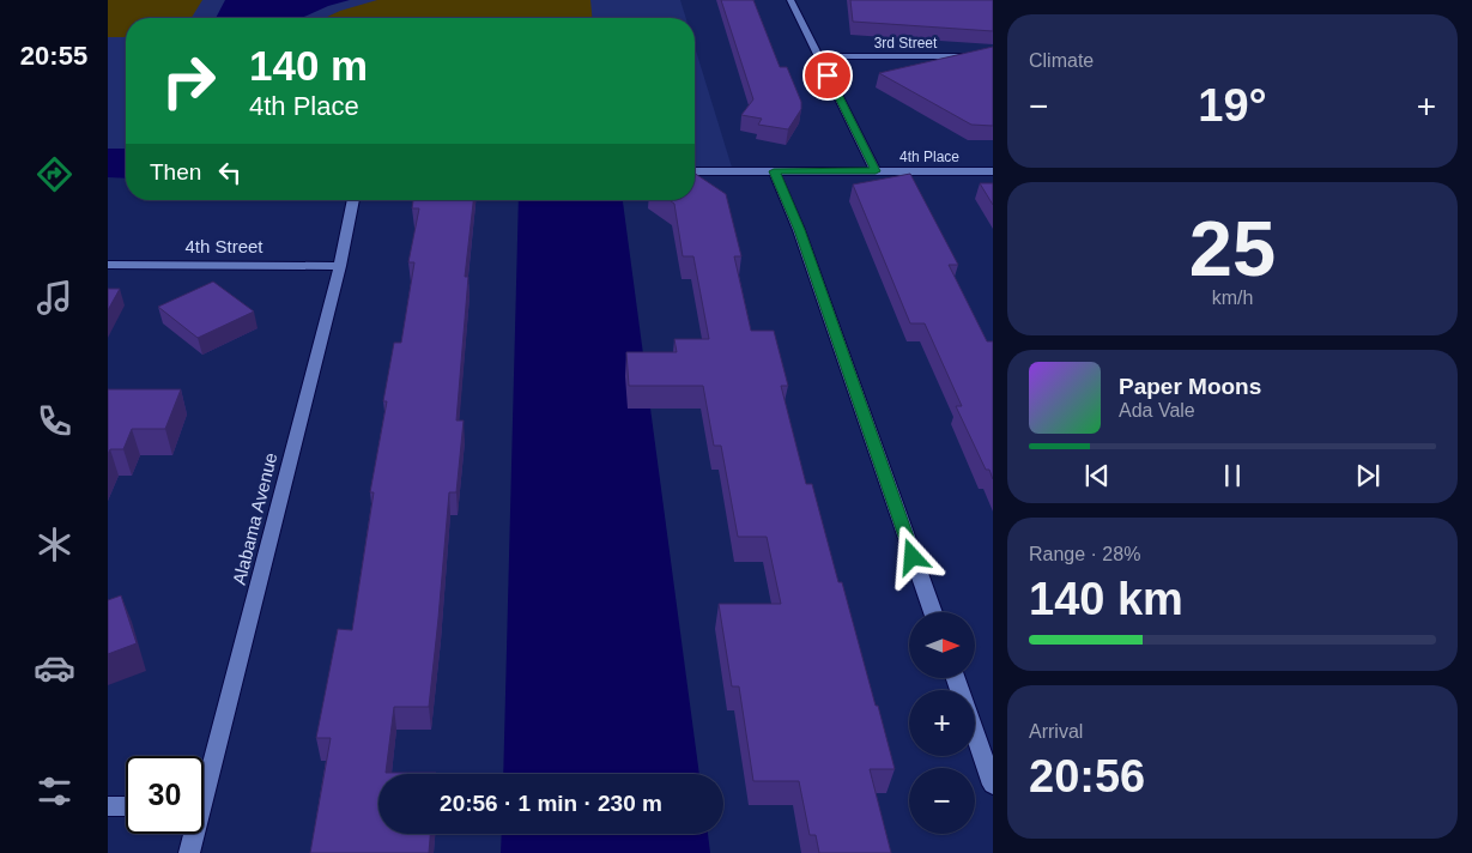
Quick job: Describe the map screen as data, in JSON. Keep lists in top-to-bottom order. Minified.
{"streets":{"street":["3rd Street","4th Place","4th Street","Alabama Avenue"]},"crossings":[["4th Street","Alabama Avenue"]],"north":"right","page":{"tabs":"20:55","tile":["Climate",["25","km/h"],["Range · 28%","140 km"],["Arrival","20:56"]],"turn":["140 m","4th Place"],"heat":["−","19°","+"],"then":"Then","song":["Paper Moons","Ada Vale"],"map_buttons":["+","−"],"limit":"30","trip":"20:56 · 1 min · 230 m"}}
